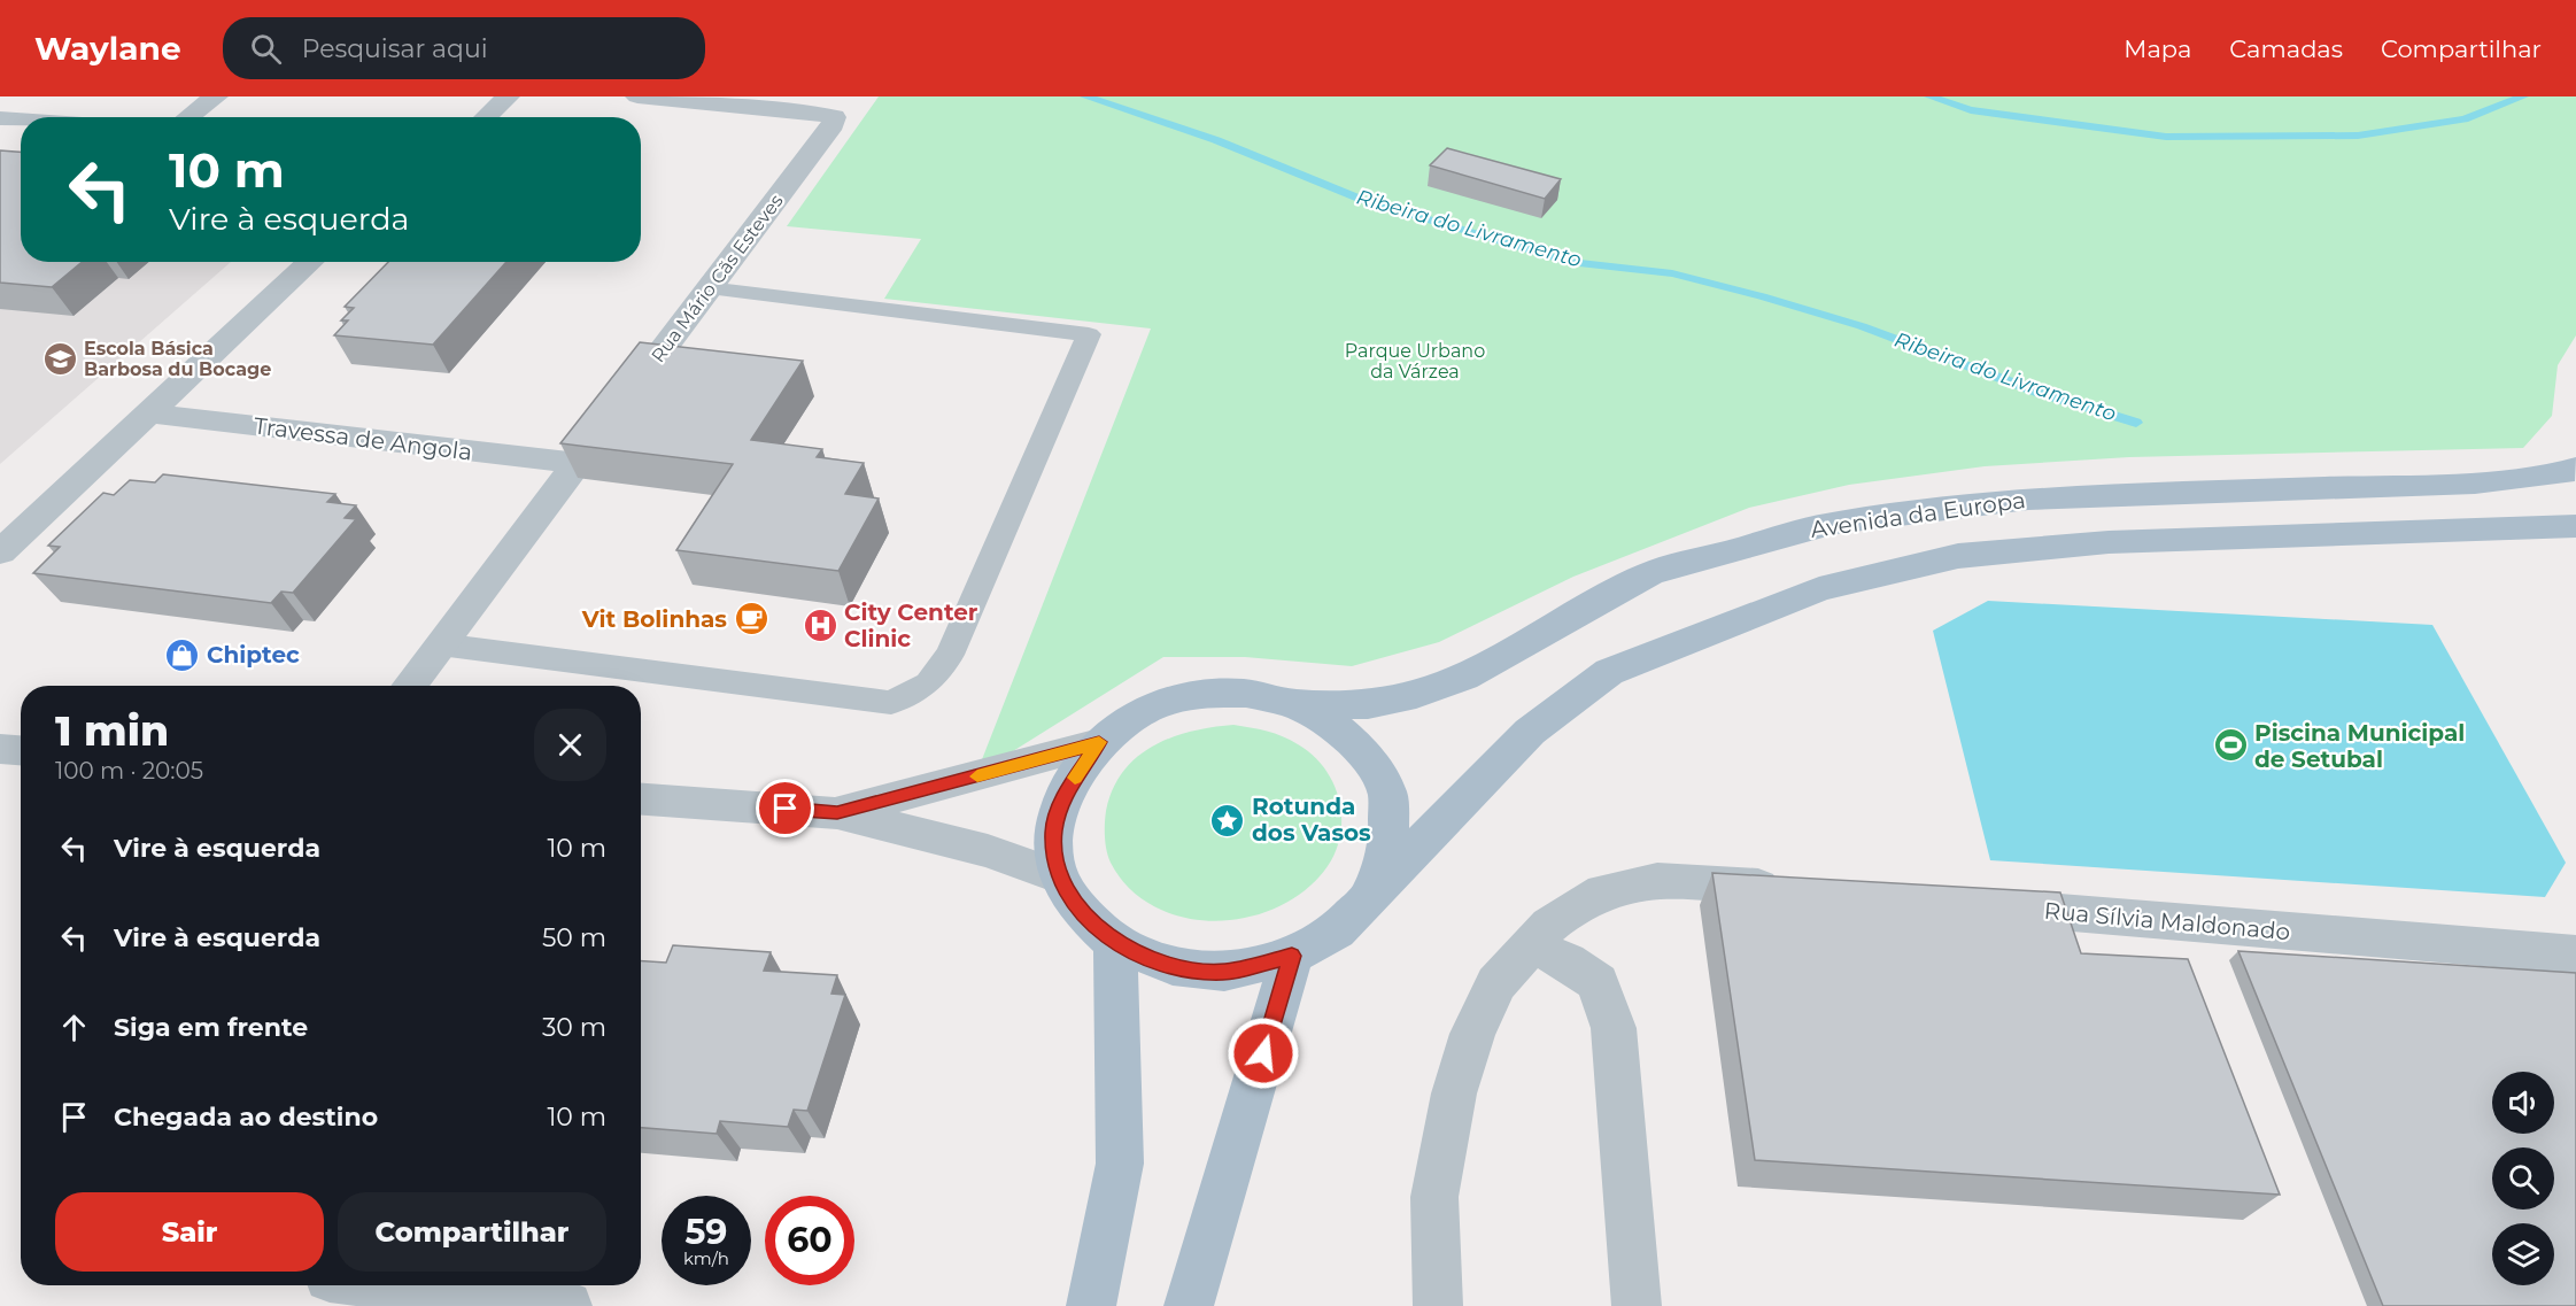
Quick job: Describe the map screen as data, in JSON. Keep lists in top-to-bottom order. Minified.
{"streets":{"main road":["Avenida da Europa"],"street":["Rua Mário Cãs Esteves","Travessa de Angola","Rua Sílvia Maldonado"]},"crossings":[["Rua Mário Cãs Esteves","Travessa de Angola"]],"water":["Ribeira do Livramento"],"parks":["Parque Urbano da Várzea"],"places":{"school or university":["Escola Básica Barbosa du Bocage"],"cafe":["Vit Bolinhas"],"hospital":["City Center Clinic"],"shop":["Chiptec"],"sports":["Piscina Municipal de Setubal"],"place":["Rotunda dos Vasos"]},"page":{"header":"Waylane","search":"Pesquisar aqui","nav":["Mapa","Camadas","Compartilhar"],"turn":["10 m","Vire à esquerda"],"heading":["1 min","100 m · 20:05"],"list":[{"name":"Vire à esquerda","value":"10 m"},{"name":"Vire à esquerda","value":"50 m"},{"name":"Siga em frente","value":"30 m"},{"name":"Chegada ao destino","value":"10 m"}],"buttons":["Sair","Compartilhar"],"speed":"59 km/h","limit":"60"}}
